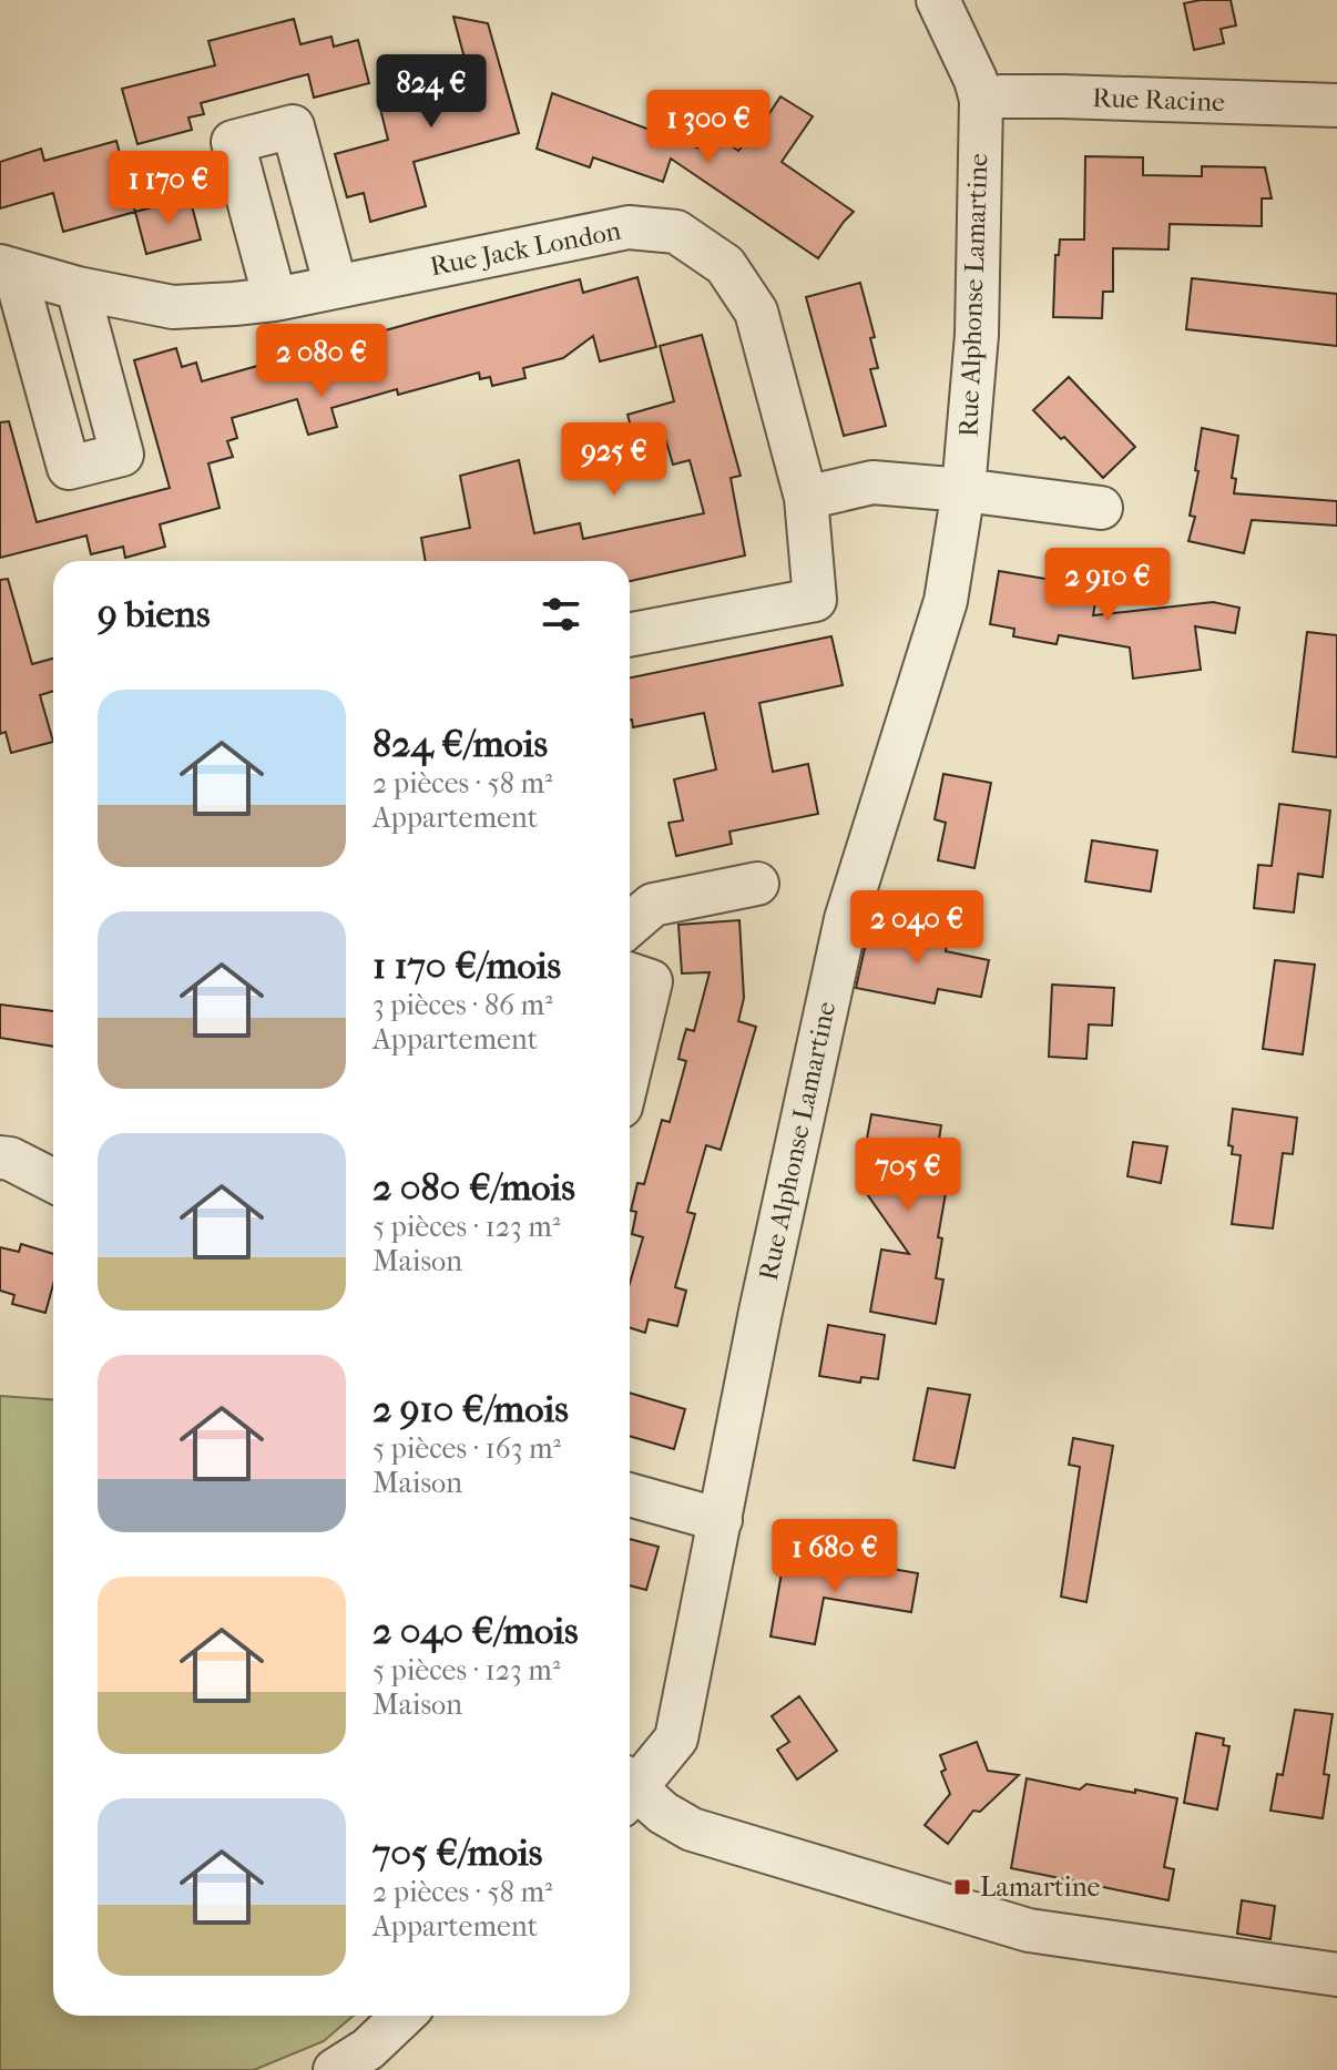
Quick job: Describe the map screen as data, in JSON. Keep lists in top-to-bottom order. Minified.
{"streets":{"street":["Rue Racine","Rue Jack London","Rue Alphonse Lamartine"]},"crossings":[["Rue Racine","Rue Alphonse Lamartine"]],"places":{"transit":["Lamartine"]},"page":{"price":["824 €","1 300 €","1 170 €","2 080 €","925 €","2 910 €","2 040 €","705 €","1 680 €"],"heading":"9 biens","list":[{"name":"824 €/mois","note":"2 pièces · 58 m² · Appartement"},{"name":"1 170 €/mois","note":"3 pièces · 86 m² · Appartement"},{"name":"2 080 €/mois","note":"5 pièces · 123 m² · Maison"},{"name":"2 910 €/mois","note":"5 pièces · 163 m² · Maison"},{"name":"2 040 €/mois","note":"5 pièces · 123 m² · Maison"},{"name":"705 €/mois","note":"2 pièces · 58 m² · Appartement"}]}}
